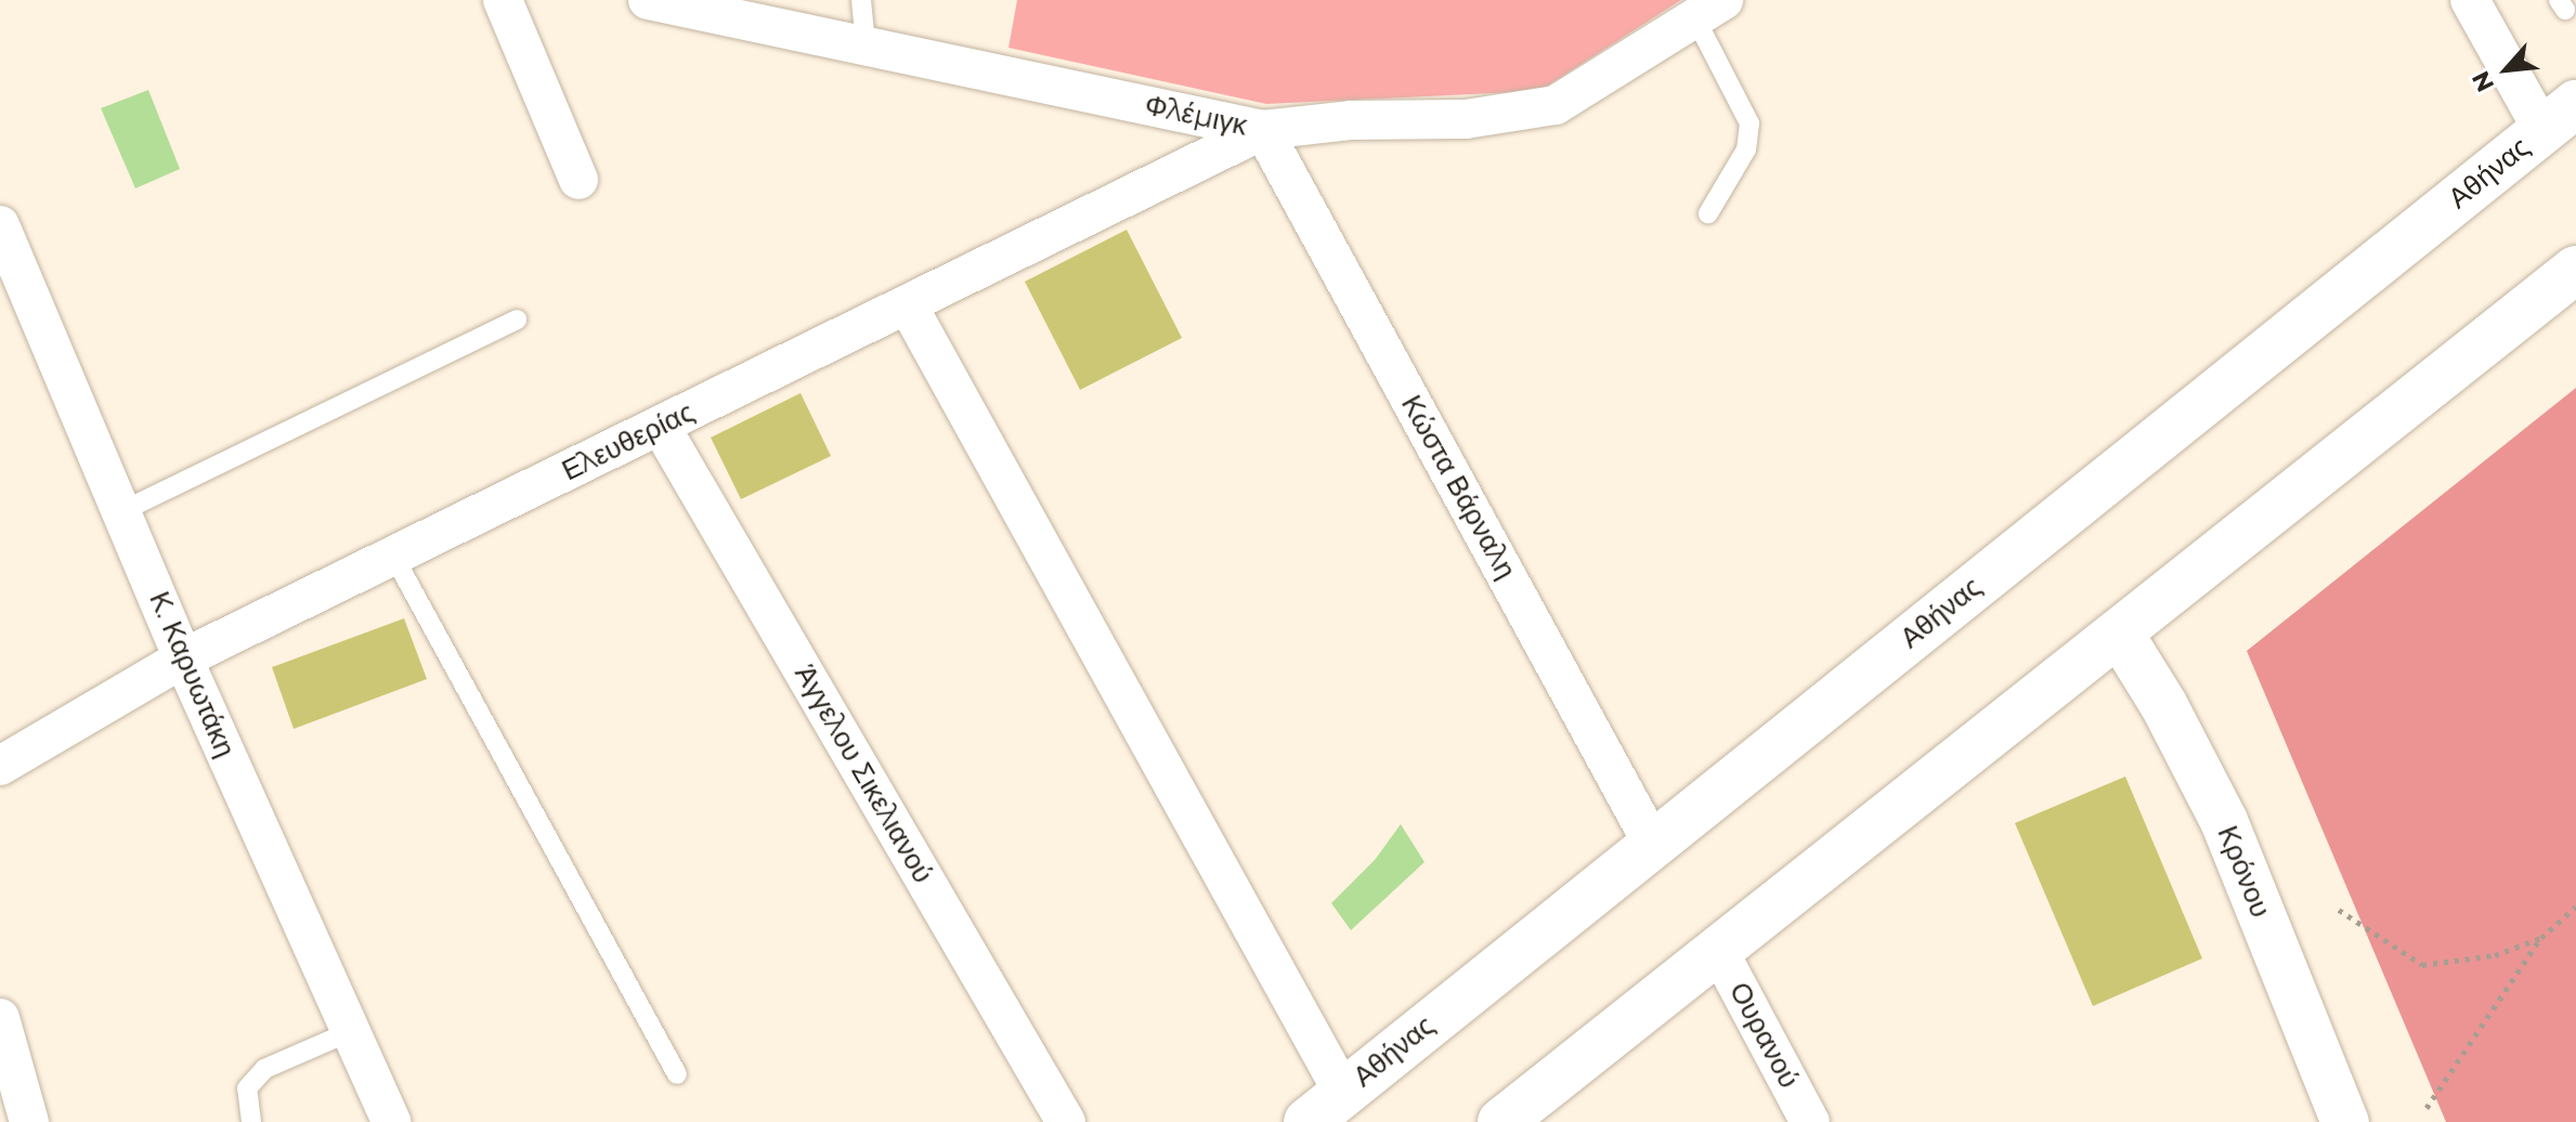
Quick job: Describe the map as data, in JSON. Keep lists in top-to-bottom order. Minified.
{"streets":{"main road":["Αθήνας","Κρόνου"],"street":["Φλέμιγκ","Ελευθερίας","Κώστα Βάρναλη","Κ. Καρυωτάκη","Άγγελου Σικελιανού","Ουρανού"]},"crossings":[["Φλέμιγκ","Ελευθερίας"],["Φλέμιγκ","Κώστα Βάρναλη"],["Αθήνας","Κώστα Βάρναλη"],["Ελευθερίας","Κώστα Βάρναλη"],["Ελευθερίας","Κ. Καρυωτάκη"],["Ελευθερίας","Άγγελου Σικελιανού"]],"north":"bottom left"}
